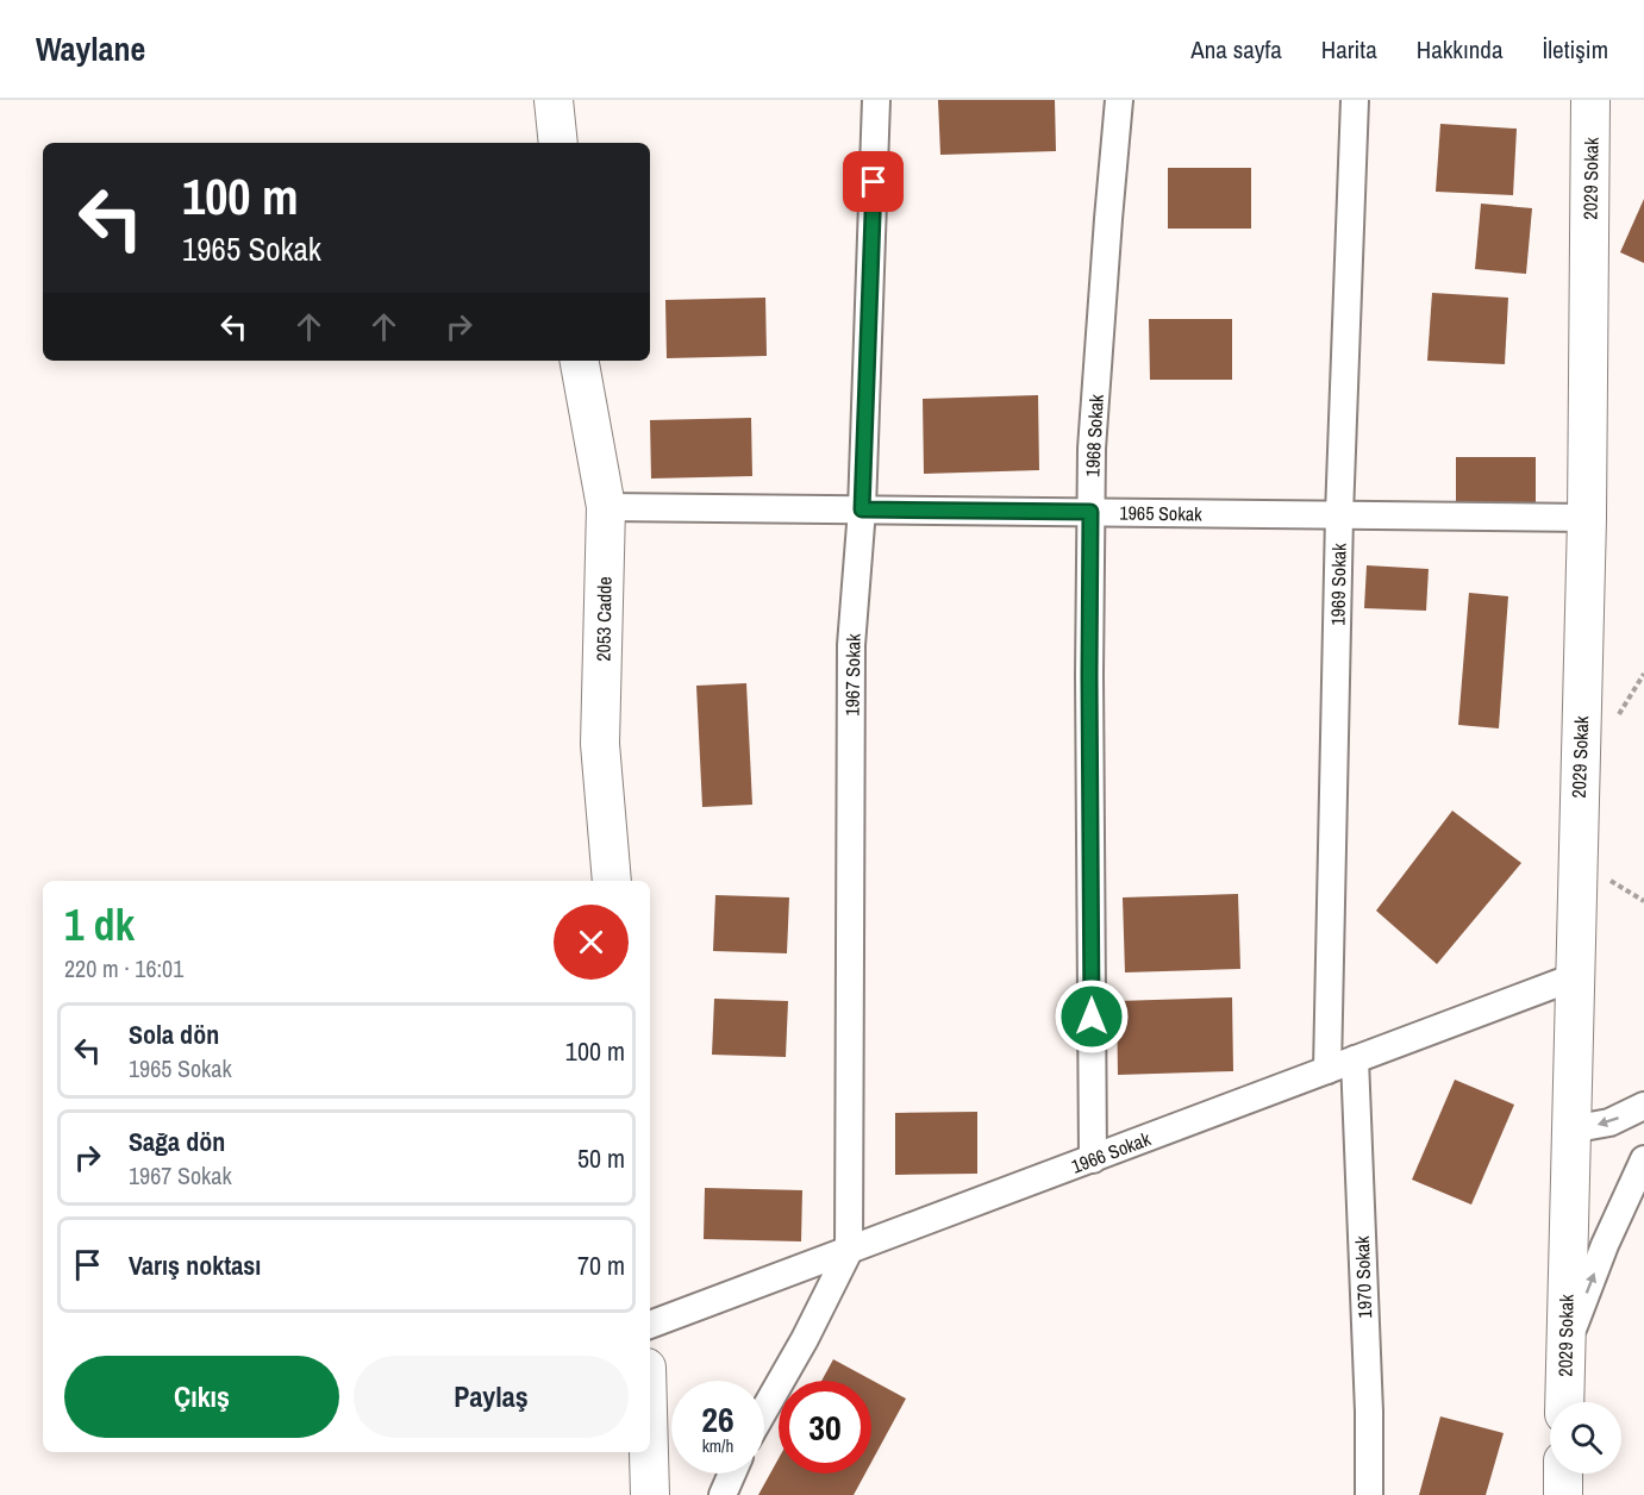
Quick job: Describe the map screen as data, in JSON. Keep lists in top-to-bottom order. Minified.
{"streets":{"street":["2029 Sokak","1968 Sokak","1965 Sokak","1969 Sokak","2053 Cadde","1967 Sokak","1966 Sokak","1970 Sokak"]},"crossings":[["2029 Sokak","1965 Sokak"],["2029 Sokak","1966 Sokak"],["1968 Sokak","1965 Sokak"],["1968 Sokak","1966 Sokak"],["1965 Sokak","1969 Sokak"],["1965 Sokak","2053 Cadde"],["1965 Sokak","1967 Sokak"],["1969 Sokak","1966 Sokak"],["1967 Sokak","1966 Sokak"],["1966 Sokak","1970 Sokak"]],"page":{"header":"Waylane","nav":["Ana sayfa","Harita","Hakkında","İletişim"],"turn":["100 m","1965 Sokak"],"heading":["1 dk","220 m · 16:01"],"list":[{"name":"Sola dön","note":"1965 Sokak","value":"100 m"},{"name":"Sağa dön","note":"1967 Sokak","value":"50 m"},{"name":"Varış noktası","value":"70 m"}],"buttons":["Çıkış","Paylaş"],"speed":"26 km/h","limit":"30"}}
